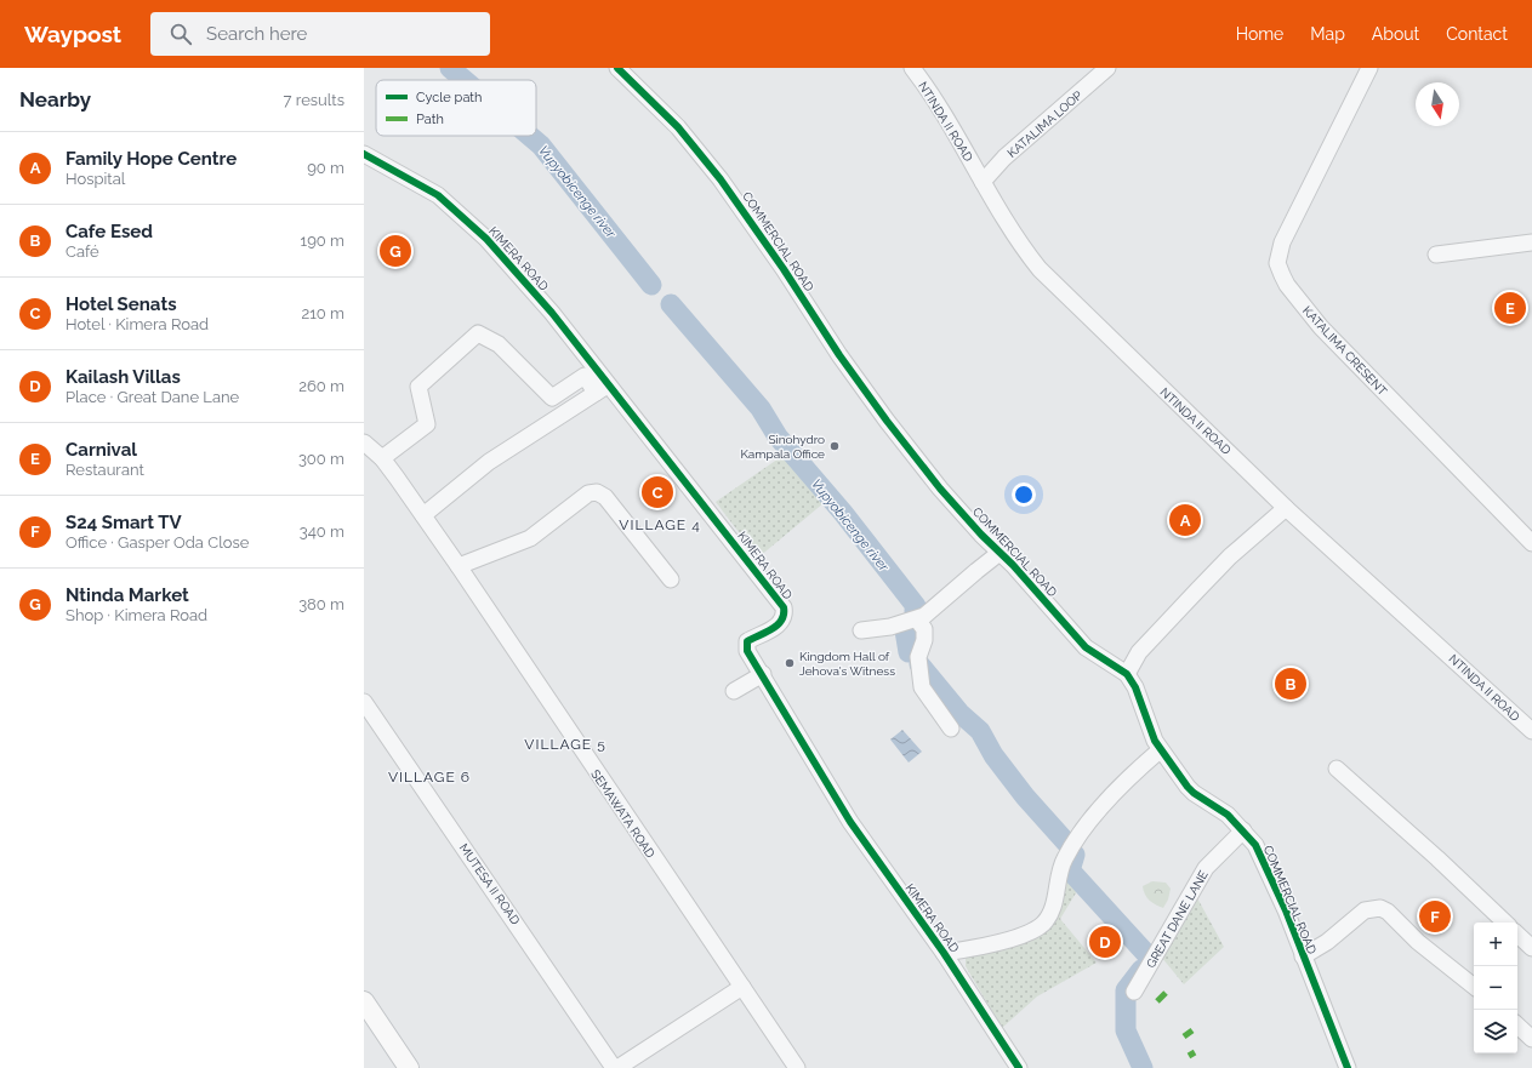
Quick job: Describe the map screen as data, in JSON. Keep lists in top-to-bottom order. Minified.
{"streets":{"street":["NTINDA II ROAD","KATALIMA LOOP","COMMERCIAL ROAD","KIMERA ROAD","KATALIMA CRESENT","SEMAWATA ROAD","MUTESA II ROAD","GREAT DANE LANE"]},"crossings":[["NTINDA II ROAD","KATALIMA LOOP"],["COMMERCIAL ROAD","GREAT DANE LANE"]],"districts":["VILLAGE 4","VILLAGE 5","VILLAGE 6"],"water":["Vupyobicenge river"],"places":["Sinohydro Kampala Office","Kingdom Hall of Jehova's Witness"],"legend":["Cycle path","Path"],"north":"bottom","page":{"header":"Waypost","search":"Search here","nav":["Home","Map","About","Contact"],"heading":["Nearby","7 results"],"list":[{"mark":"A","name":"Family Hope Centre","note":"Hospital","value":"90 m"},{"mark":"B","name":"Cafe Esed","note":"Café","value":"190 m"},{"mark":"C","name":"Hotel Senats","note":"Hotel · Kimera Road","value":"210 m"},{"mark":"D","name":"Kailash Villas","note":"Place · Great Dane Lane","value":"260 m"},{"mark":"E","name":"Carnival","note":"Restaurant","value":"300 m"},{"mark":"F","name":"S24 Smart TV","note":"Office · Gasper Oda Close","value":"340 m"},{"mark":"G","name":"Ntinda Market","note":"Shop · Kimera Road","value":"380 m"}],"pins":["G","E","C","A","B","F","D"],"map_buttons":["+","−"]}}
